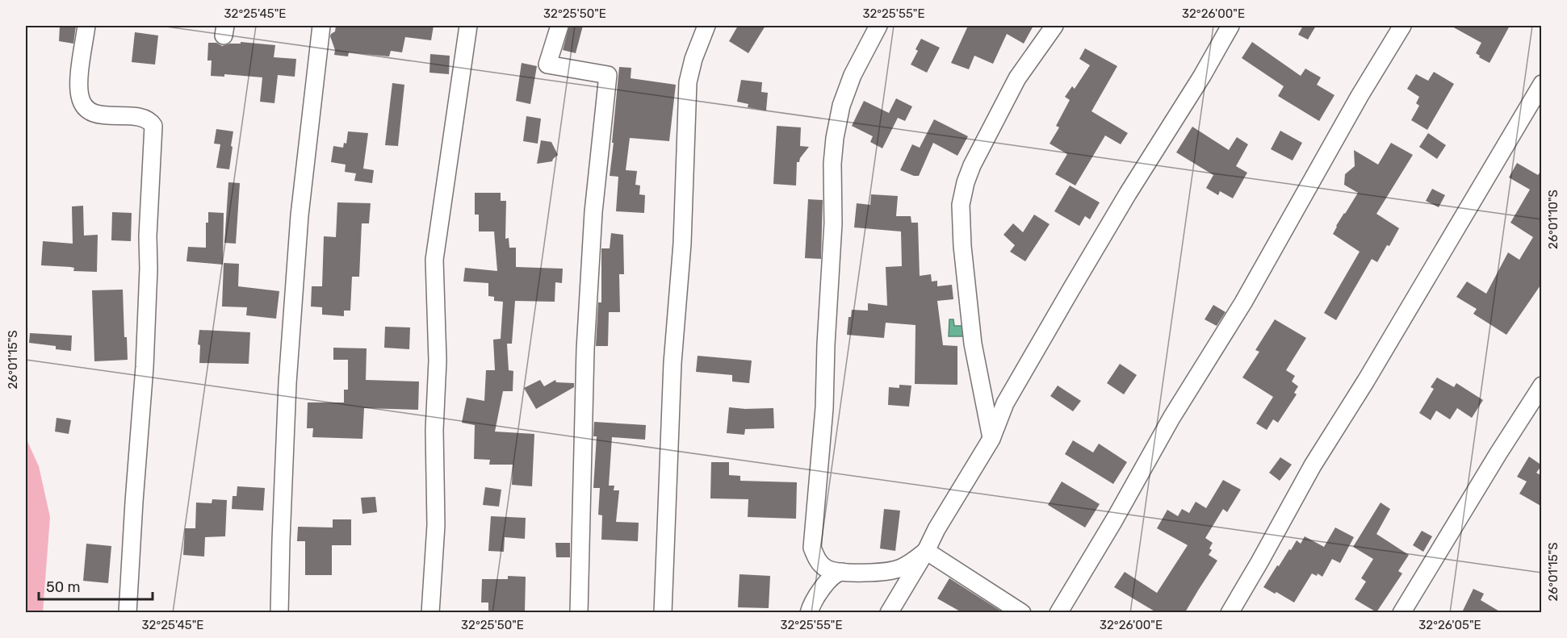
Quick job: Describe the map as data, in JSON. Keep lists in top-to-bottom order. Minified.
{"scale_bar":"50 m","coordinates":["32°25'45\"E","32°25'50\"E","32°25'55\"E","32°26'00\"E","26°01'10\"S","26°01'15\"S","32°26'05\"E"]}
